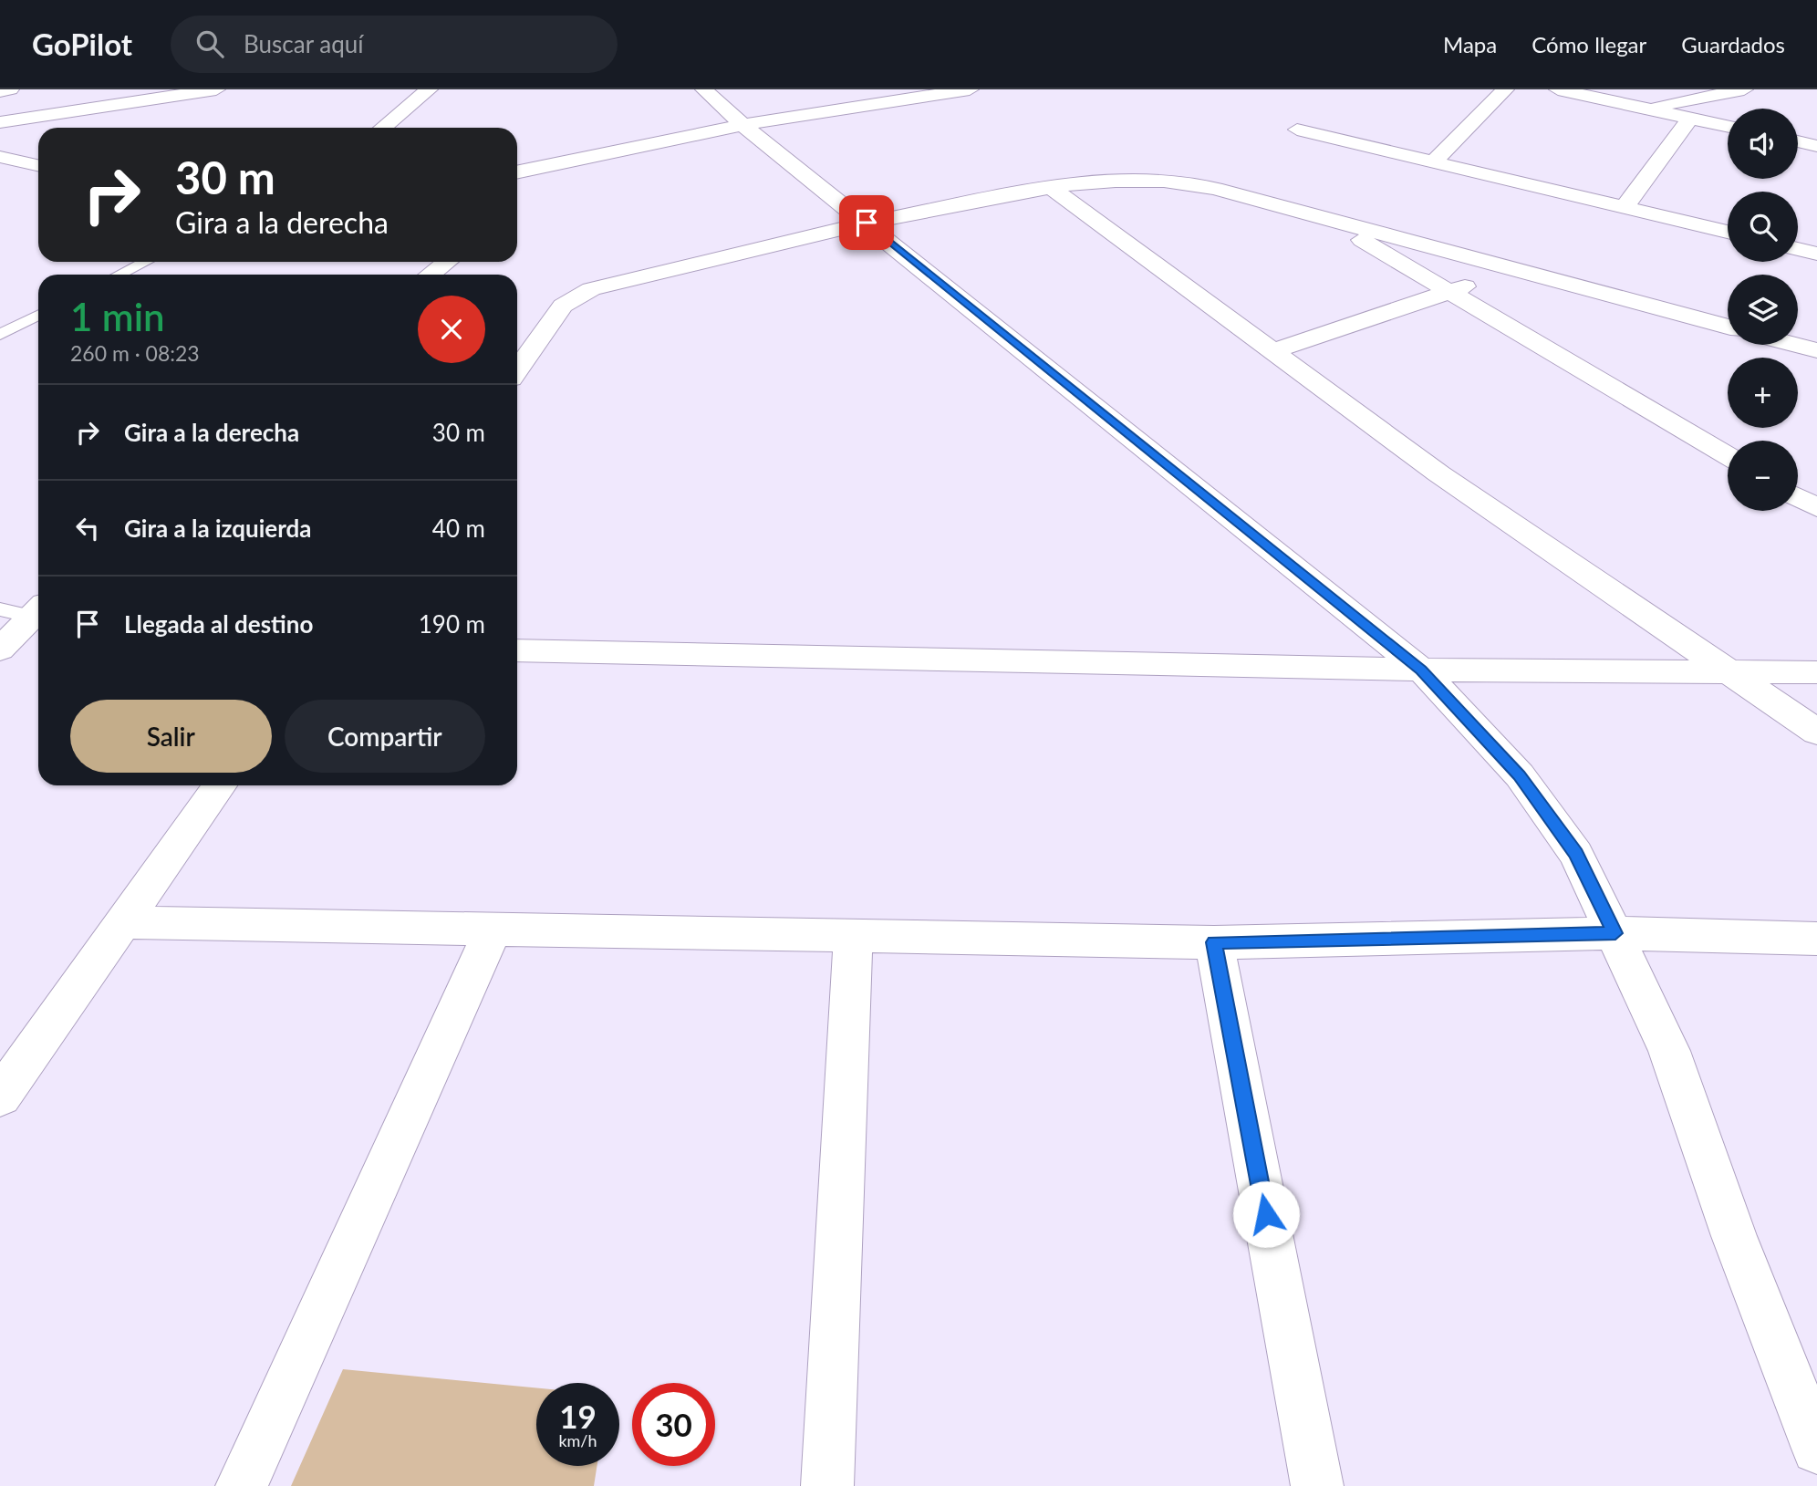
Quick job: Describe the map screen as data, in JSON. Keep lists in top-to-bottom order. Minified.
{"page":{"header":"GoPilot","search":"Buscar aquí","nav":["Mapa","Cómo llegar","Guardados"],"map_buttons":["+","−"],"turn":["30 m","Gira a la derecha"],"heading":["1 min","260 m · 08:23"],"list":[{"name":"Gira a la derecha","value":"30 m"},{"name":"Gira a la izquierda","value":"40 m"},{"name":"Llegada al destino","value":"190 m"}],"buttons":["Salir","Compartir"],"speed":"19 km/h","limit":"30"}}
